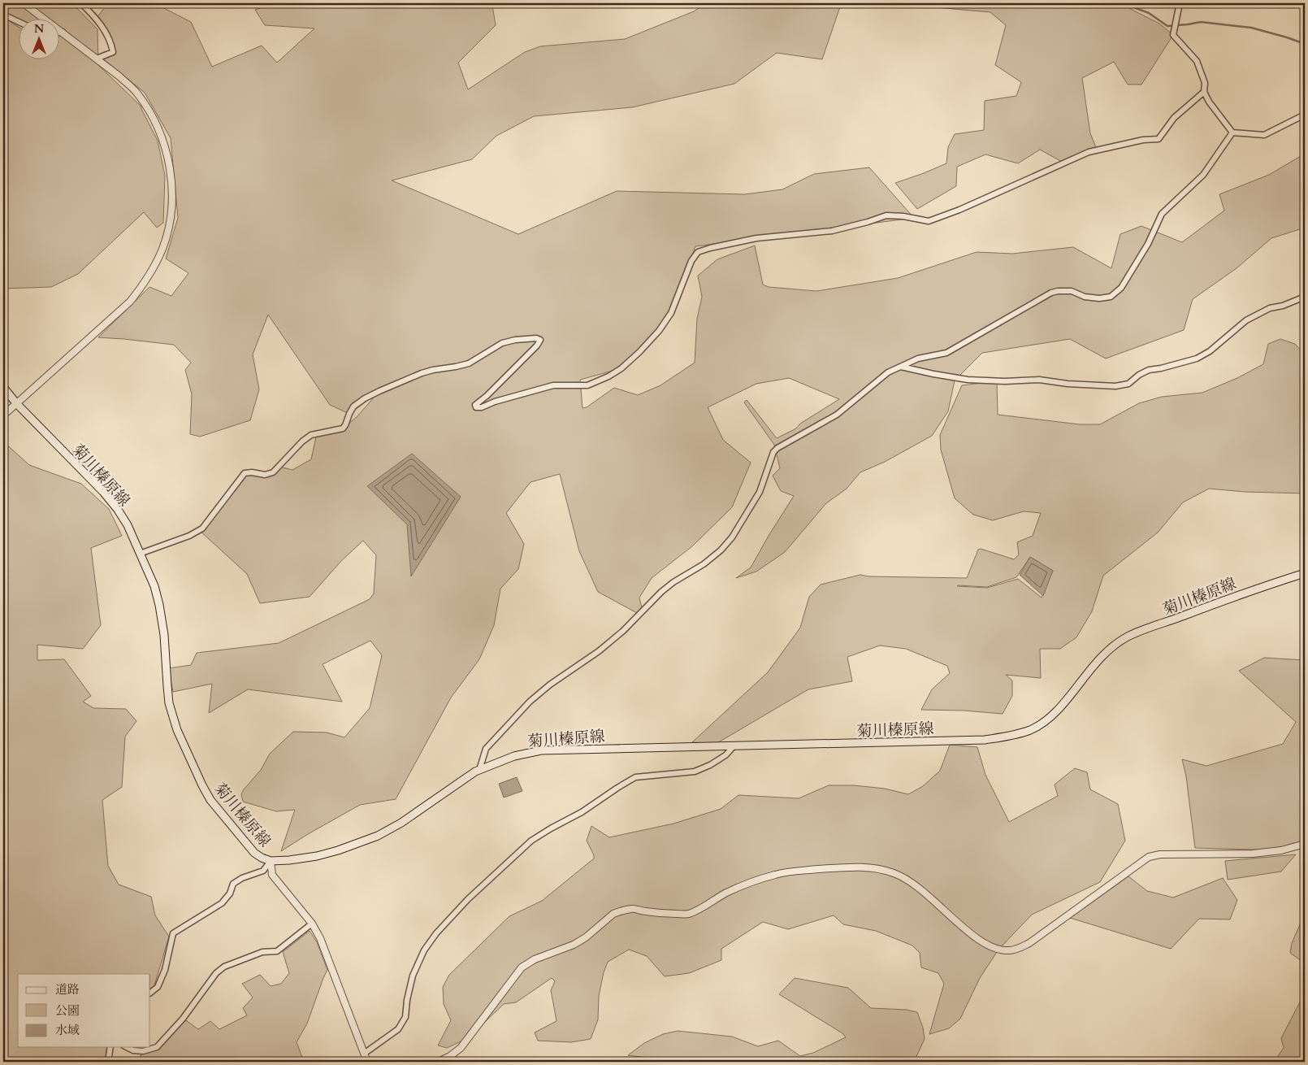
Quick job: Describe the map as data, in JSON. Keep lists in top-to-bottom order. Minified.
{"streets":{"main road":["菊川榛原線"]},"legend":["道路","公園","水域"],"north":"top"}
